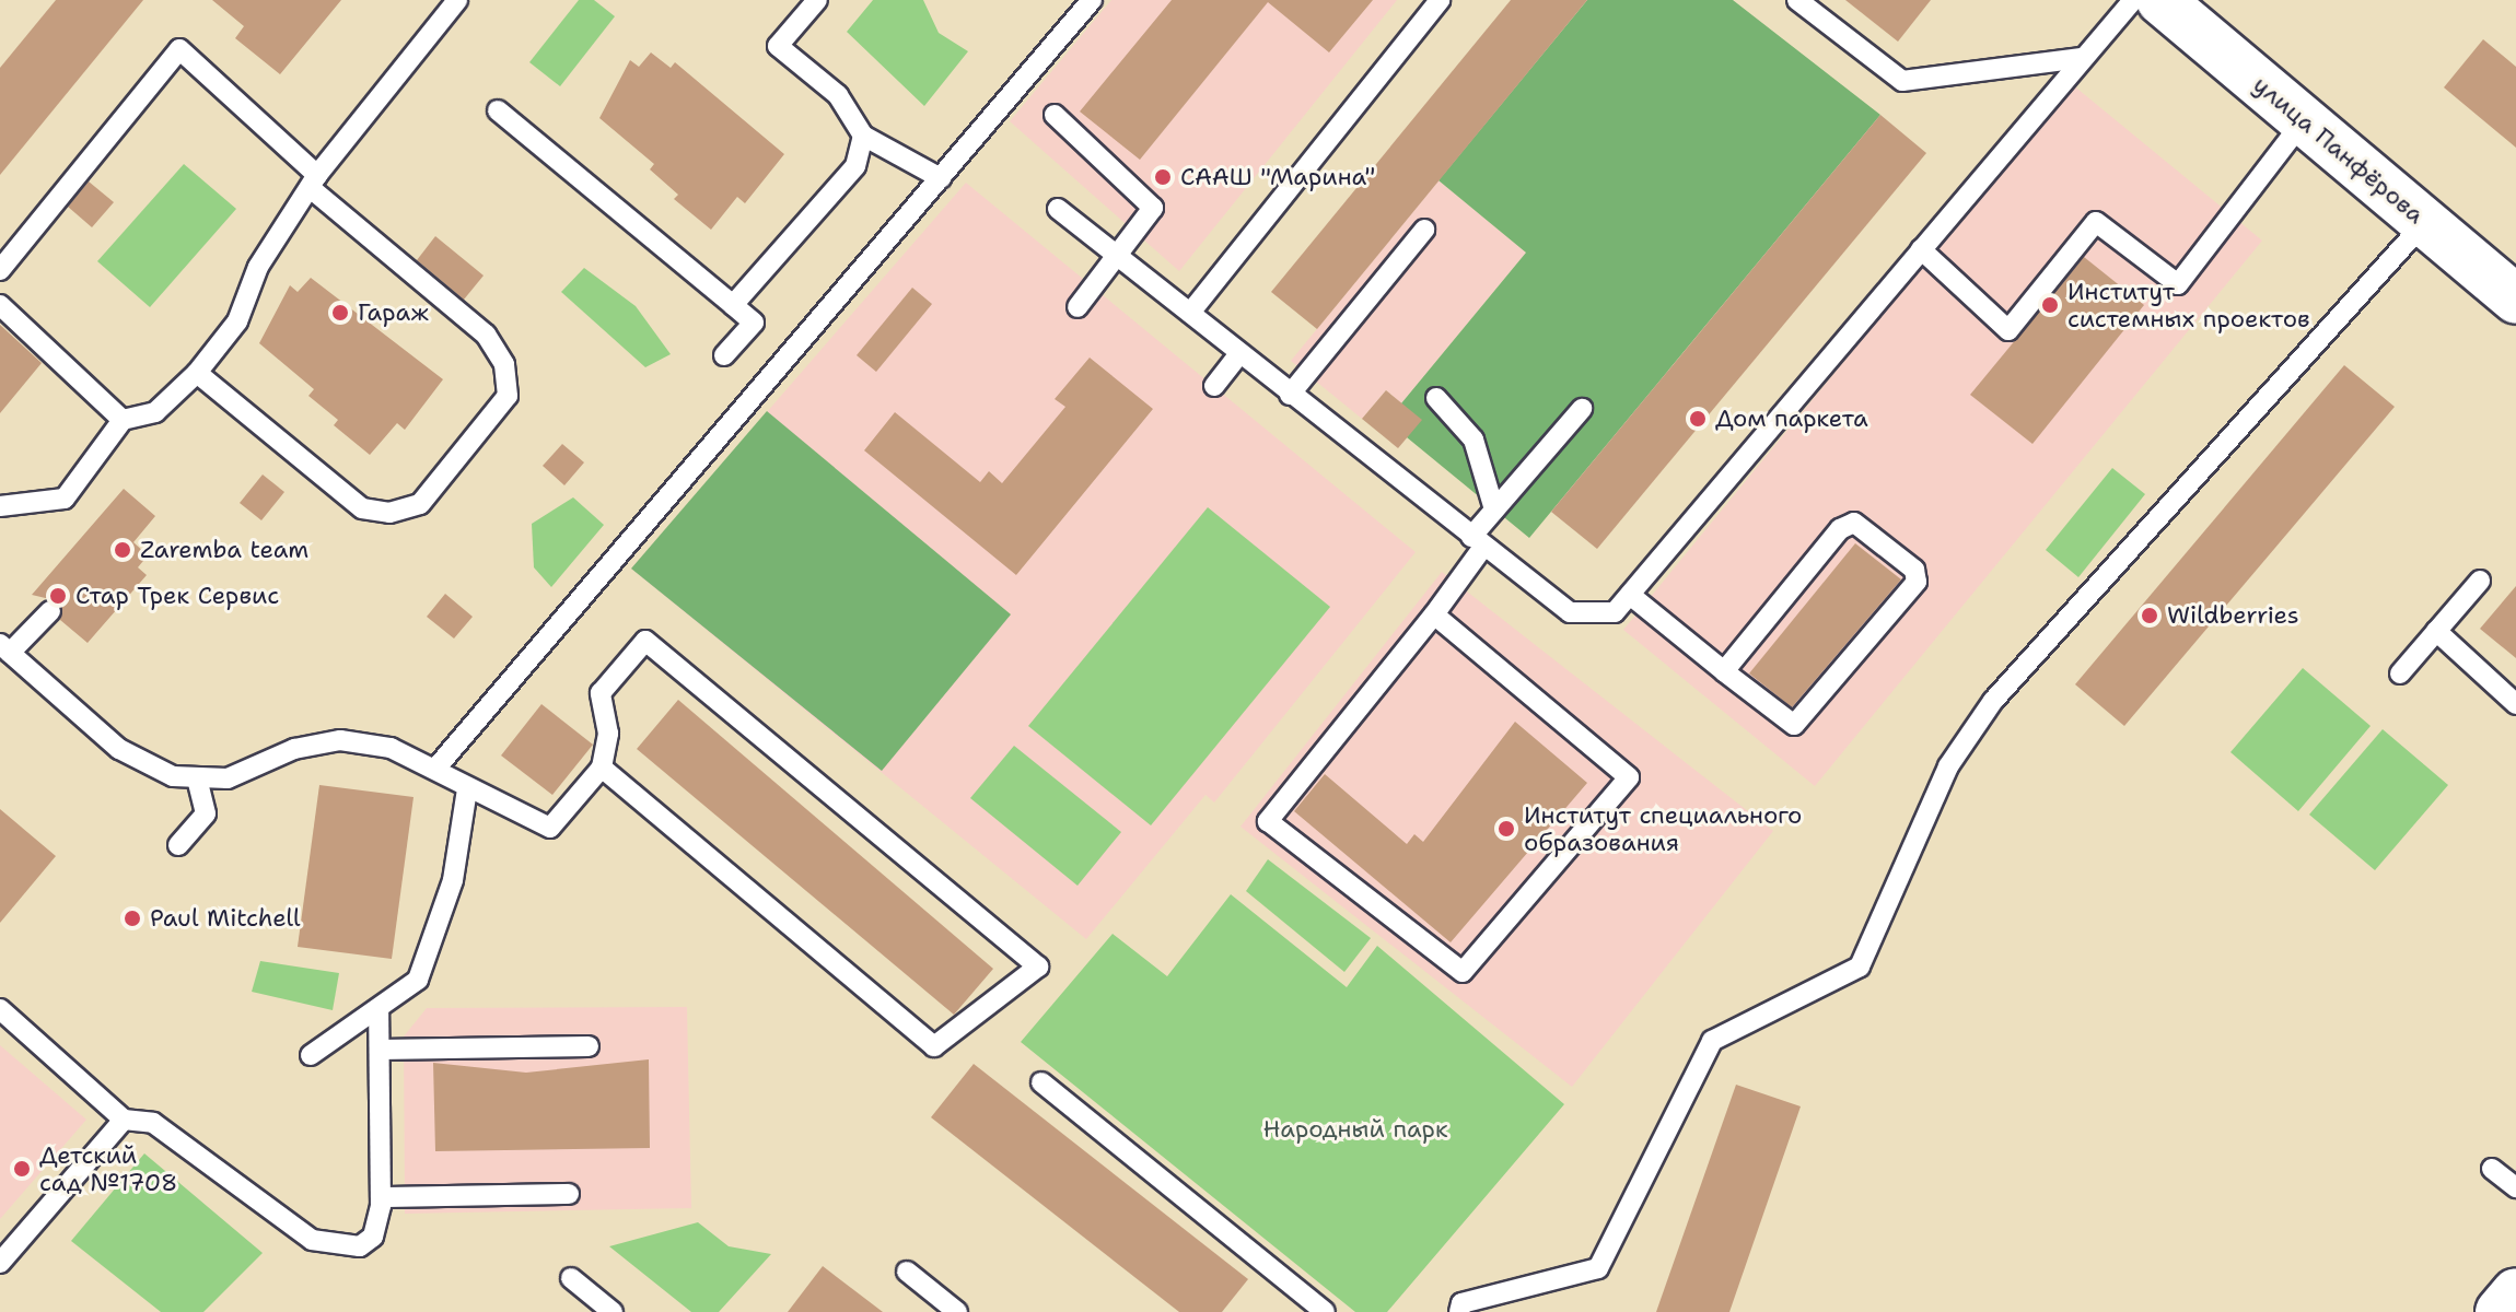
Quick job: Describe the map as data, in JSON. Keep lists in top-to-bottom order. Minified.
{"streets":{"street":["улица Панфёрова"]},"parks":["Народный парк"],"places":["СААШ \"Марина\"","Институт системных проектов","Гараж","Дом паркета","Zaremba team","Стар Трек Сервис","Wildberries","Институт специального образования","Paul Mitchell","Детский сад №1708"]}
